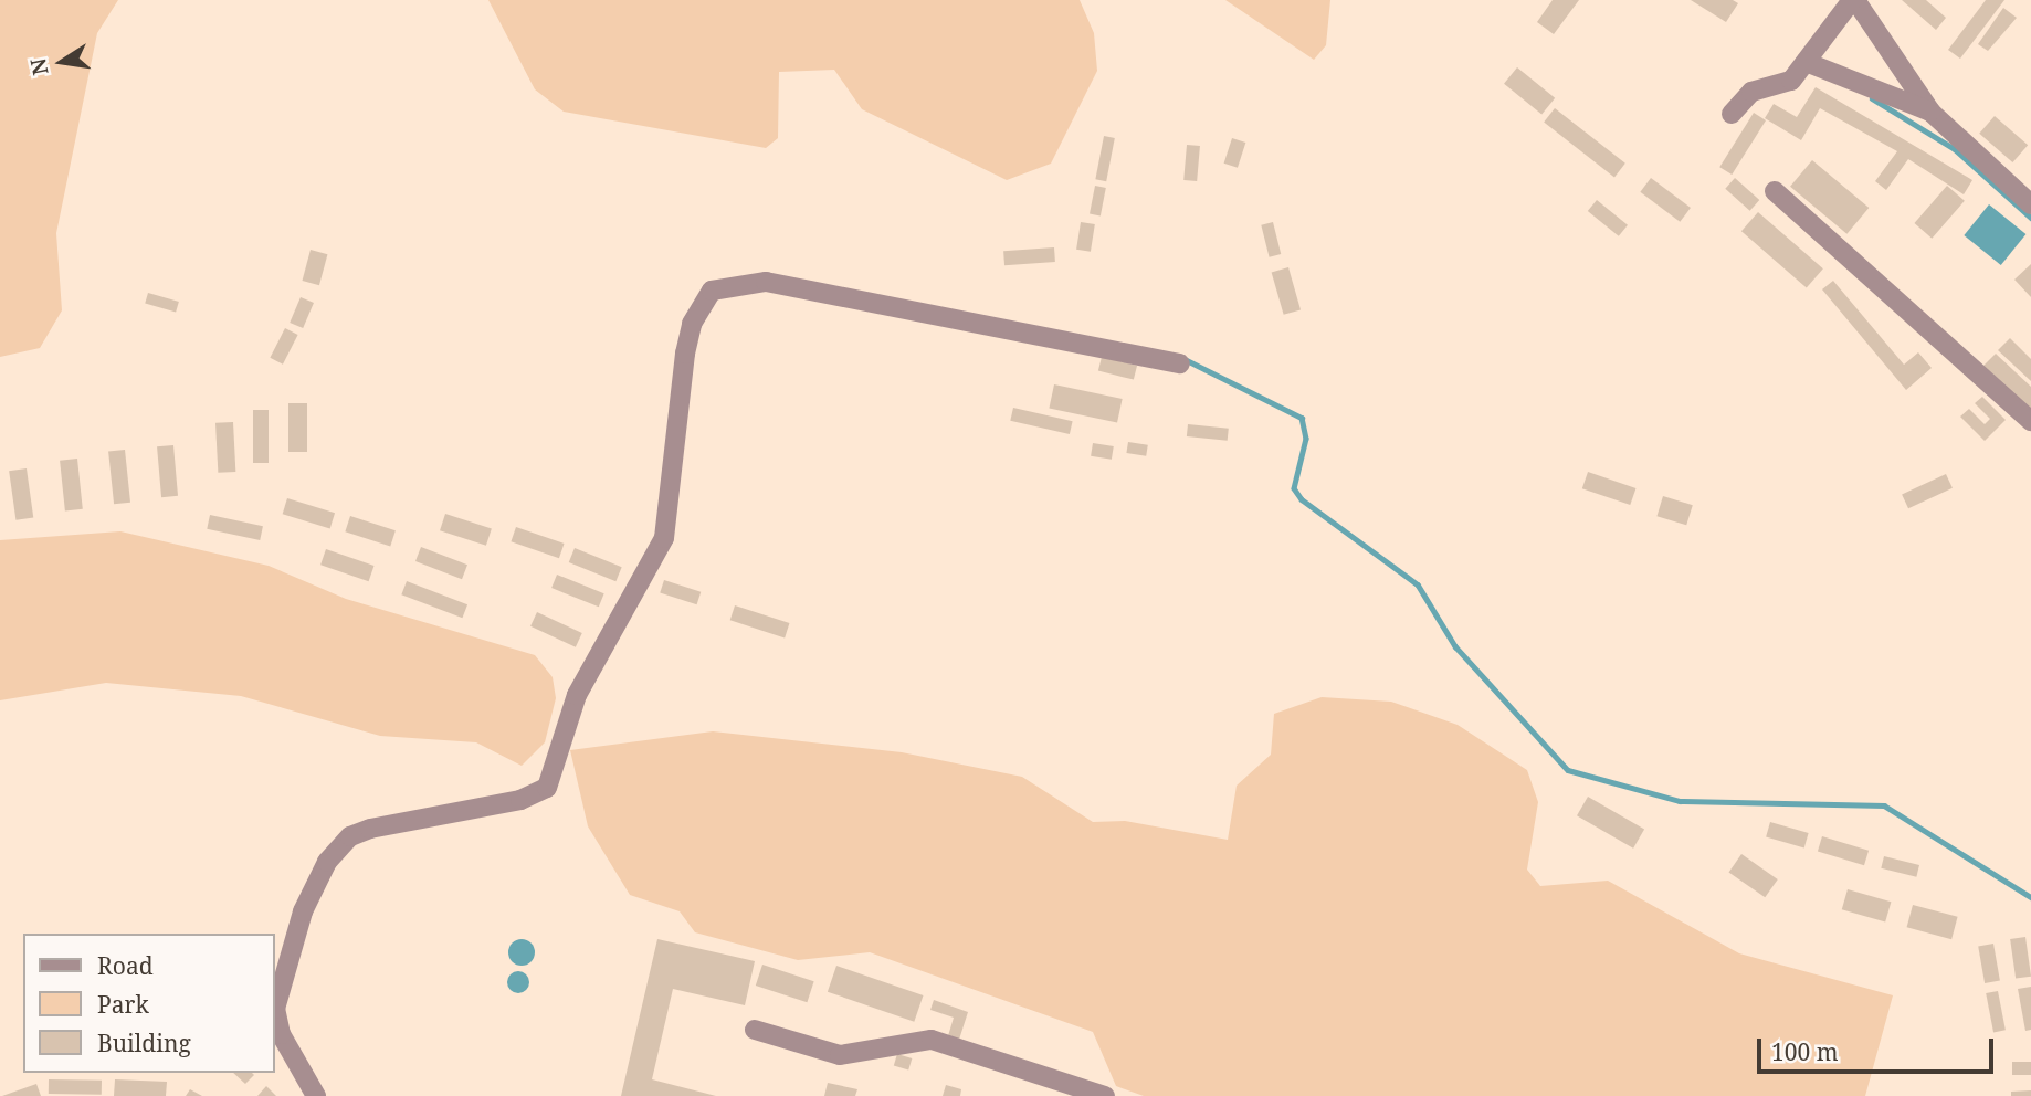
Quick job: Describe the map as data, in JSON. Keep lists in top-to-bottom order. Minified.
{"legend":["Road","Park","Building"],"scale_bar":"100 m","north":"left"}
